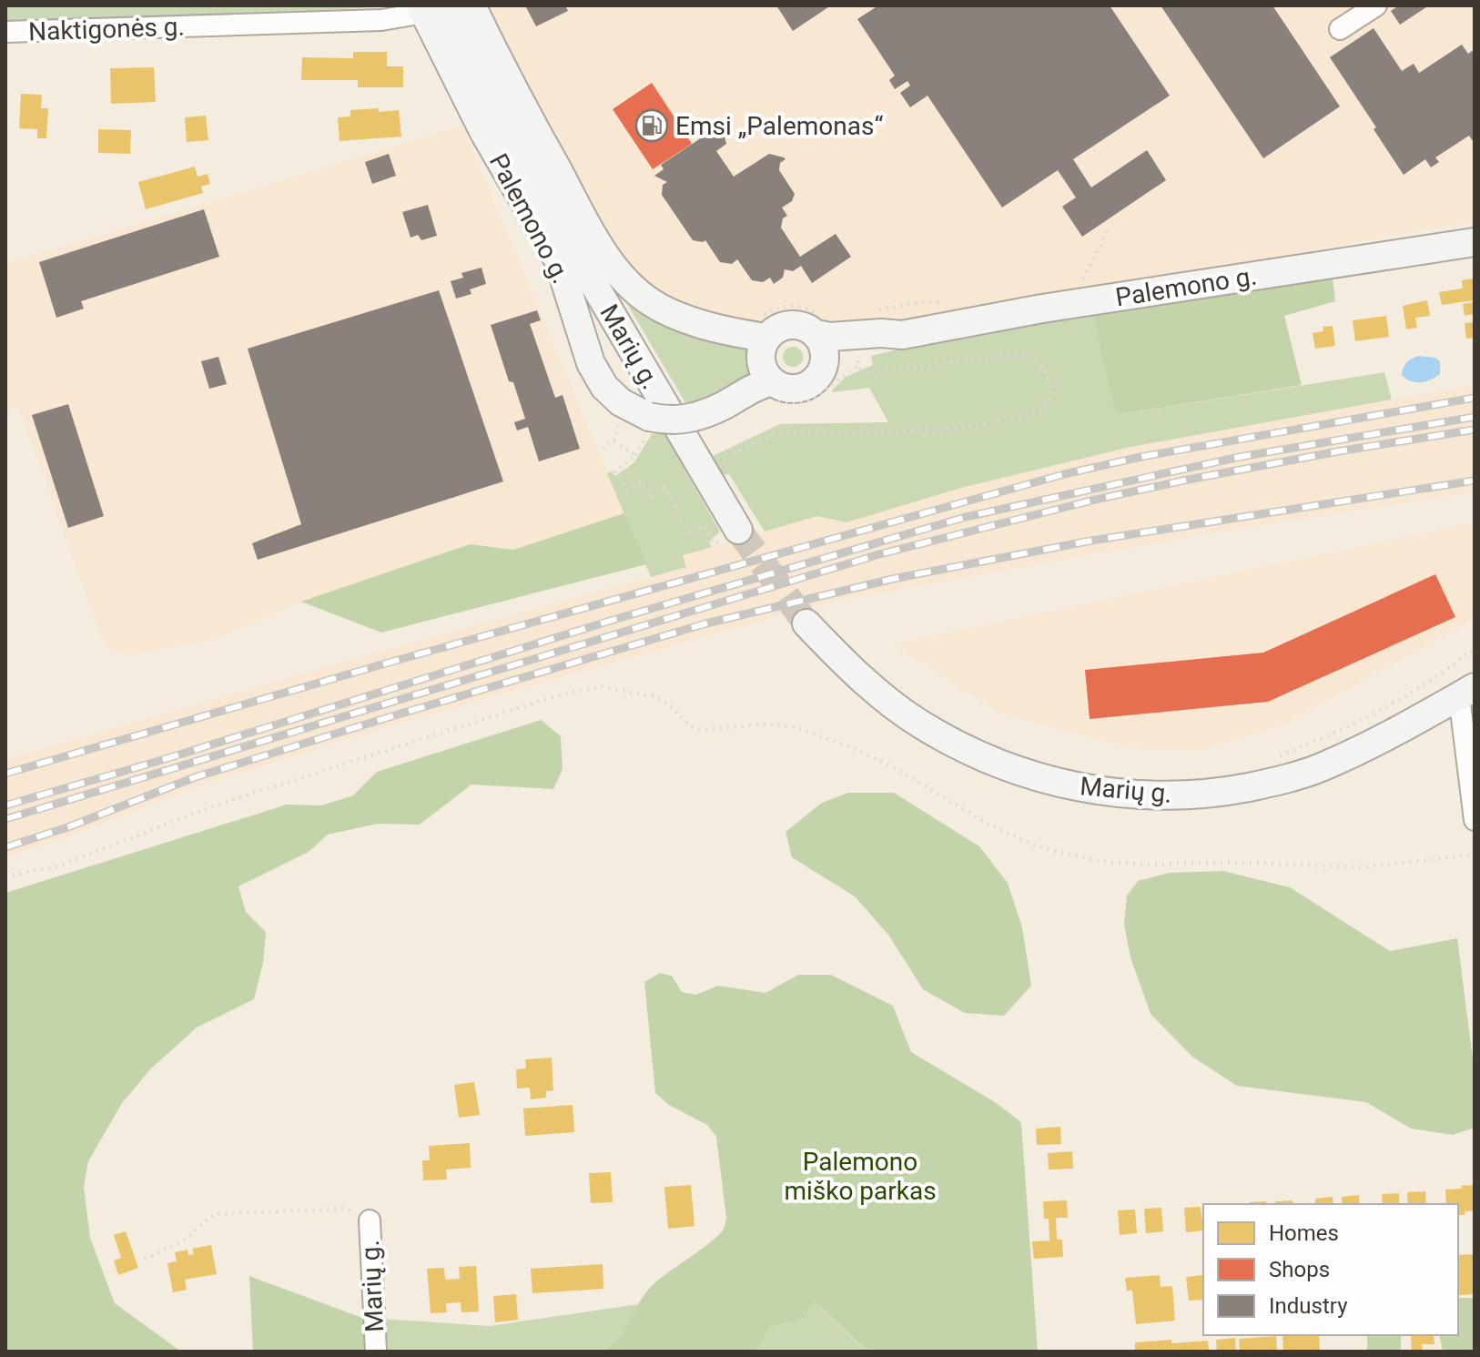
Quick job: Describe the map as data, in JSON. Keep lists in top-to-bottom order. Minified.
{"streets":{"street":["Naktigonės g.","Palemono g.","Marių g."]},"crossings":[["Naktigonės g.","Palemono g."],["Naktigonės g.","Marių g."],["Palemono g.","Marių g."]],"parks":["Palemono miško parkas"],"places":{"fuel station":["Emsi „Palemonas“"]},"legend":["Homes","Shops","Industry"]}
